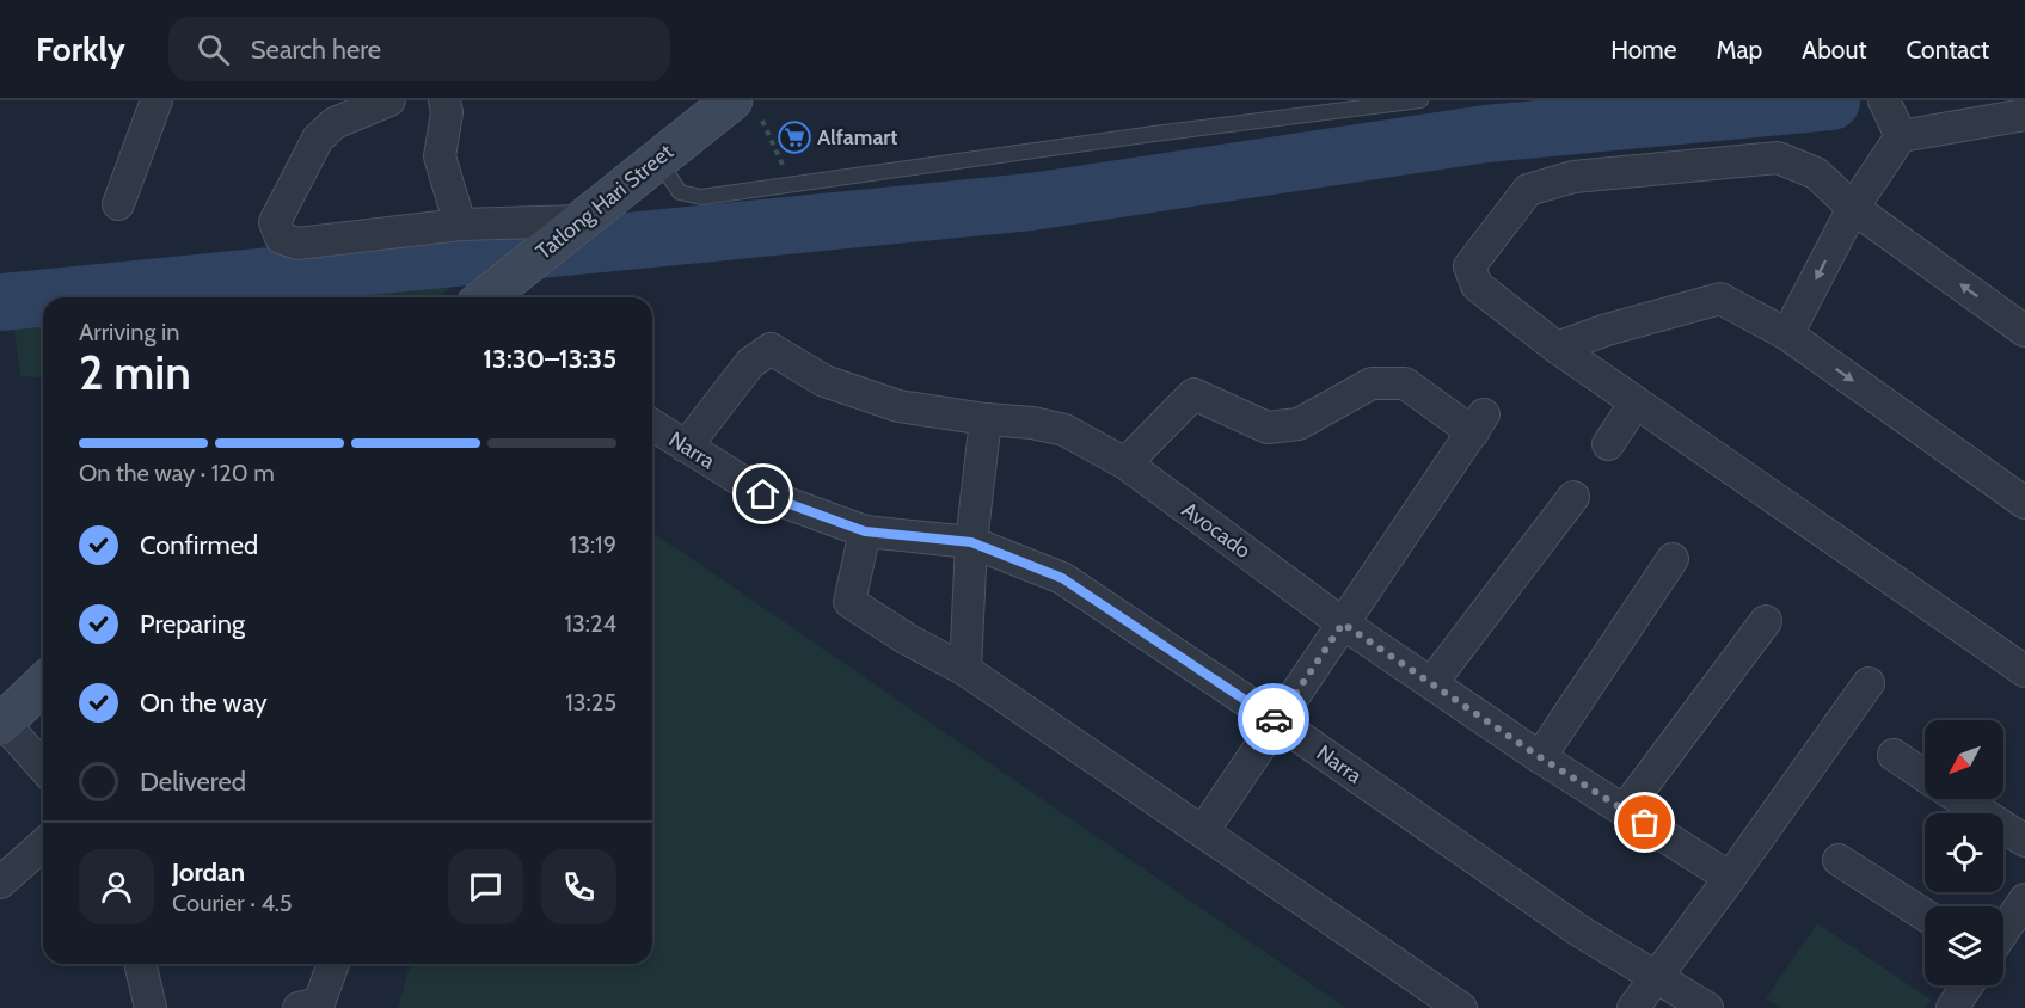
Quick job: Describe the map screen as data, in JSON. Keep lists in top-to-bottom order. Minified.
{"streets":{"street":["Tatlong Hari Street","Narra","Avocado"]},"crossings":[["Narra","Avocado"]],"places":{"supermarket":["Alfamart"]},"north":"bottom left","page":{"header":"Forkly","search":"Search here","nav":["Home","Map","About","Contact"],"heading":["2 min","Arriving in","13:30–13:35"],"panel":["Jordan","Courier · 4.5"],"bar":"On the way · 120 m","list":[["Confirmed","13:19"],["Preparing","13:24"],["On the way","13:25"],"Delivered"]}}
